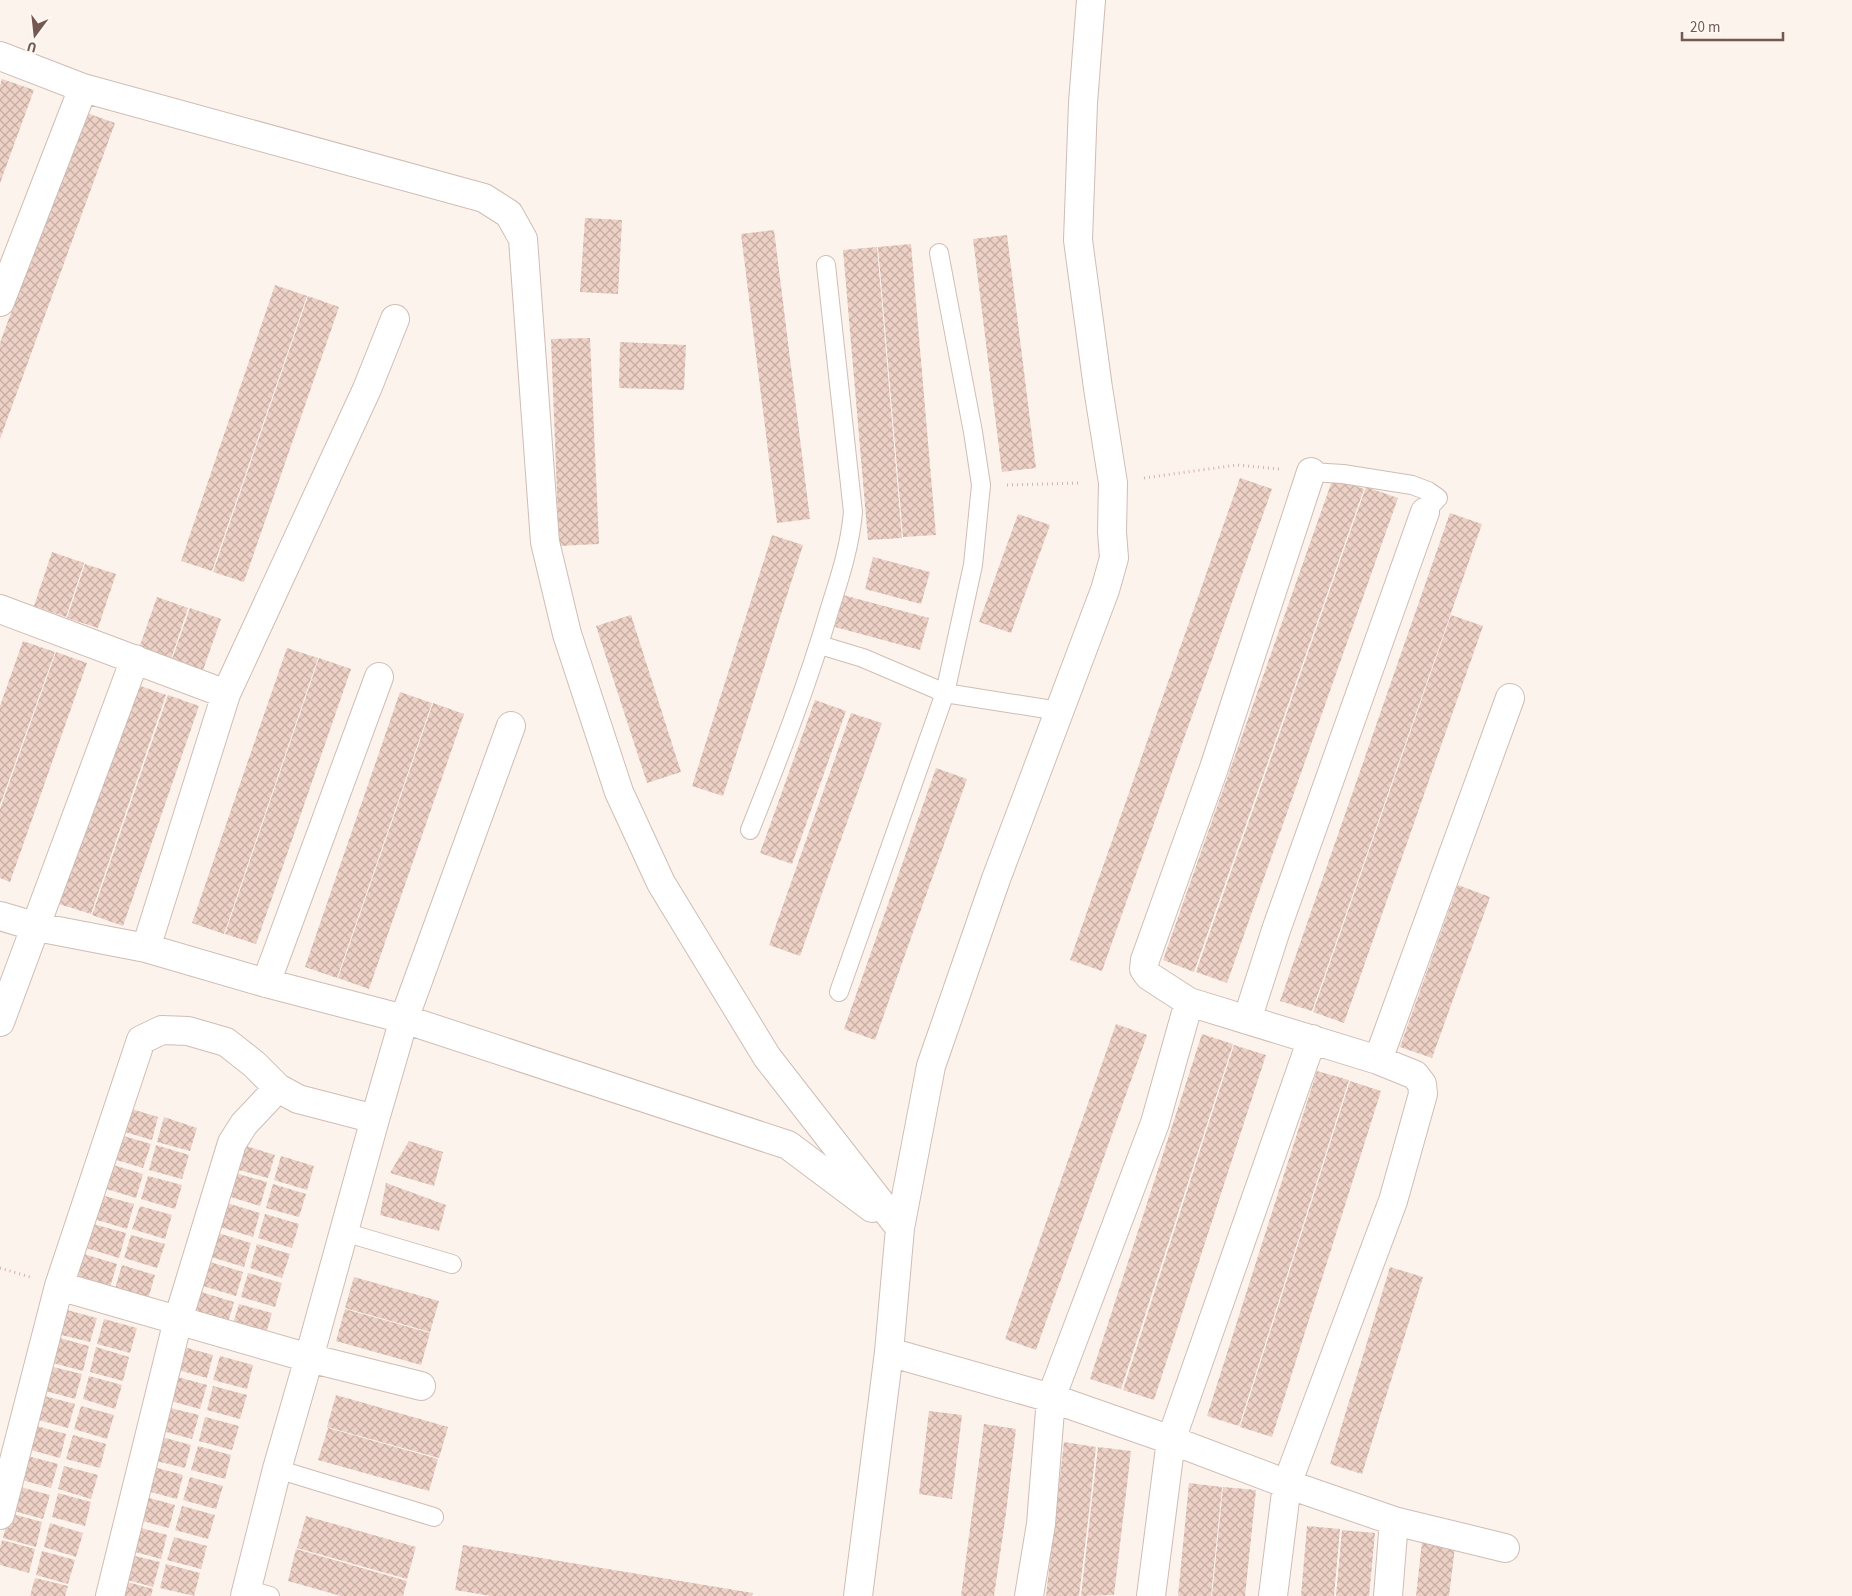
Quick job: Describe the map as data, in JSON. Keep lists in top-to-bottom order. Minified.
{"scale_bar":"20 m","north":"bottom"}
